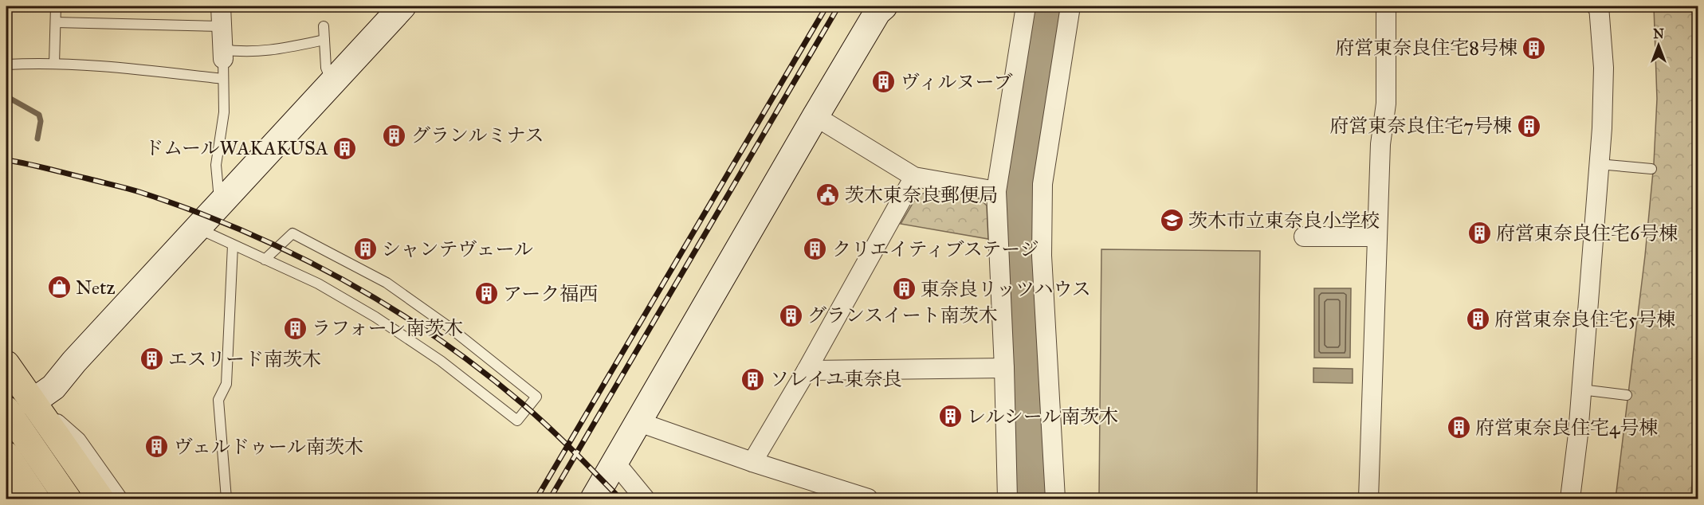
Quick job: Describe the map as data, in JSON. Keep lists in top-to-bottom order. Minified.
{"places":{"building":["府営東奈良住宅8号棟","ヴィルヌーブ","府営東奈良住宅7号棟","グランルミナス","ドムールWAKAKUSA","府営東奈良住宅6号棟","シャンテヴェール","クリエイティブステージ","東奈良リッツハウス","アーク福西","グランスイート南茨木","府営東奈良住宅5号棟","ラフォーレ南茨木","エスリード南茨木","ソレイユ東奈良","レルシール南茨木","府営東奈良住宅4号棟","ヴェルドゥール南茨木"],"public building":["茨木東奈良郵便局"],"school or university":["茨木市立東奈良小学校"],"shop":["Netz"]},"north":"top"}
